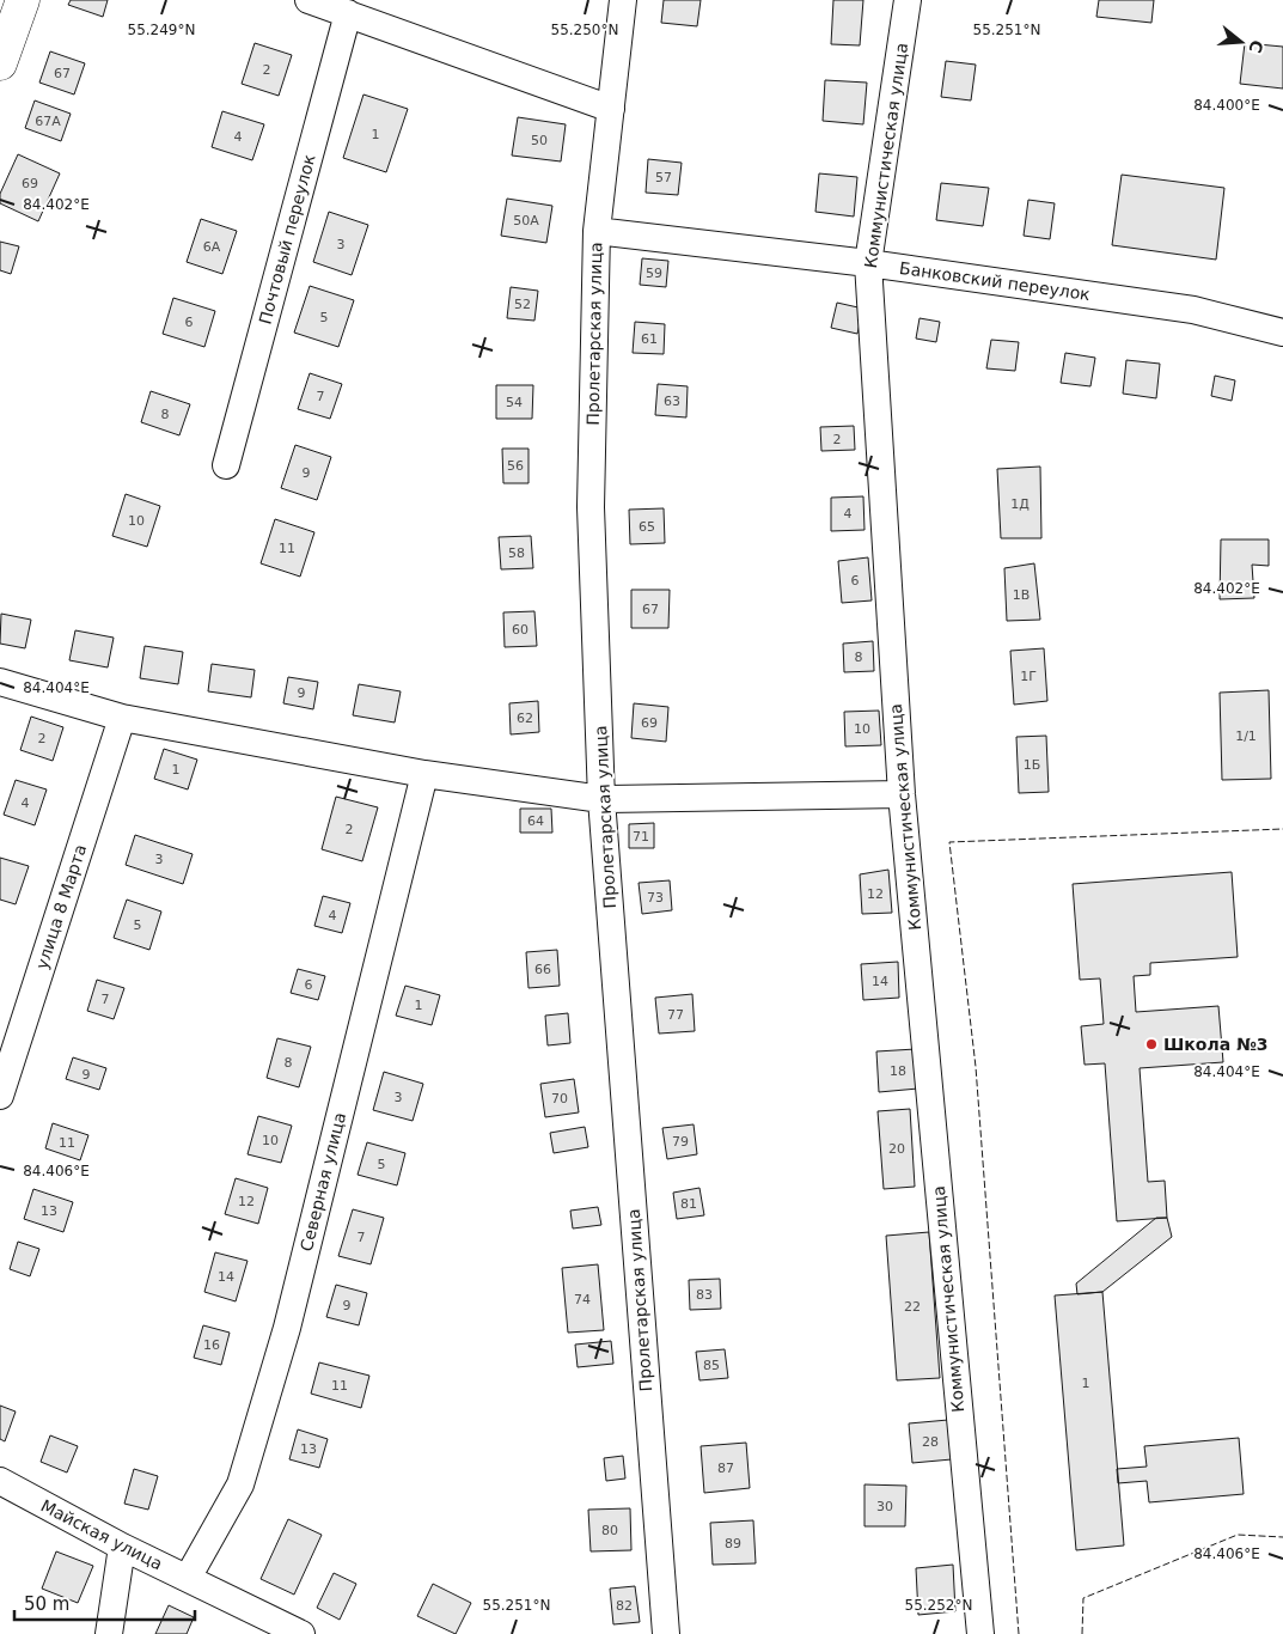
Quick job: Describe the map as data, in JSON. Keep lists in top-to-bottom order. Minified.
{"streets":{"street":["Коммунистическая улица","Почтовый переулок","Банковский переулок","Пролетарская улица","улица 8 Марта","Северная улица","Майская улица"]},"crossings":[["Коммунистическая улица","Банковский переулок"],["Банковский переулок","Пролетарская улица"],["Северная улица","Майская улица"]],"places":["Школа №3"],"house_numbers":["2","67","67А","1","4","50","57","69","50А","3","6А","59","52","5","6","61","7","63","54","8","2","56","9","1Д","4","10","65","11","58","6","1В","67","60","8","1Г","9","62","69","10","1/1","2","1Б","1","4","64","2","71","3","12","73","4","5","66","14","6","7","1","77","8","18","9","3","70","10","79","11","20","5","12","81","13","7","14","83","74","9","22","16","85","1","11","28","13","87","30","80","89","82"],"scale_bar":"50 m","north":"right","coordinates":["55.249°N","55.250°N","55.251°N","84.400°E","84.402°E","84.404°E","84.406°E","55.252°N"]}
